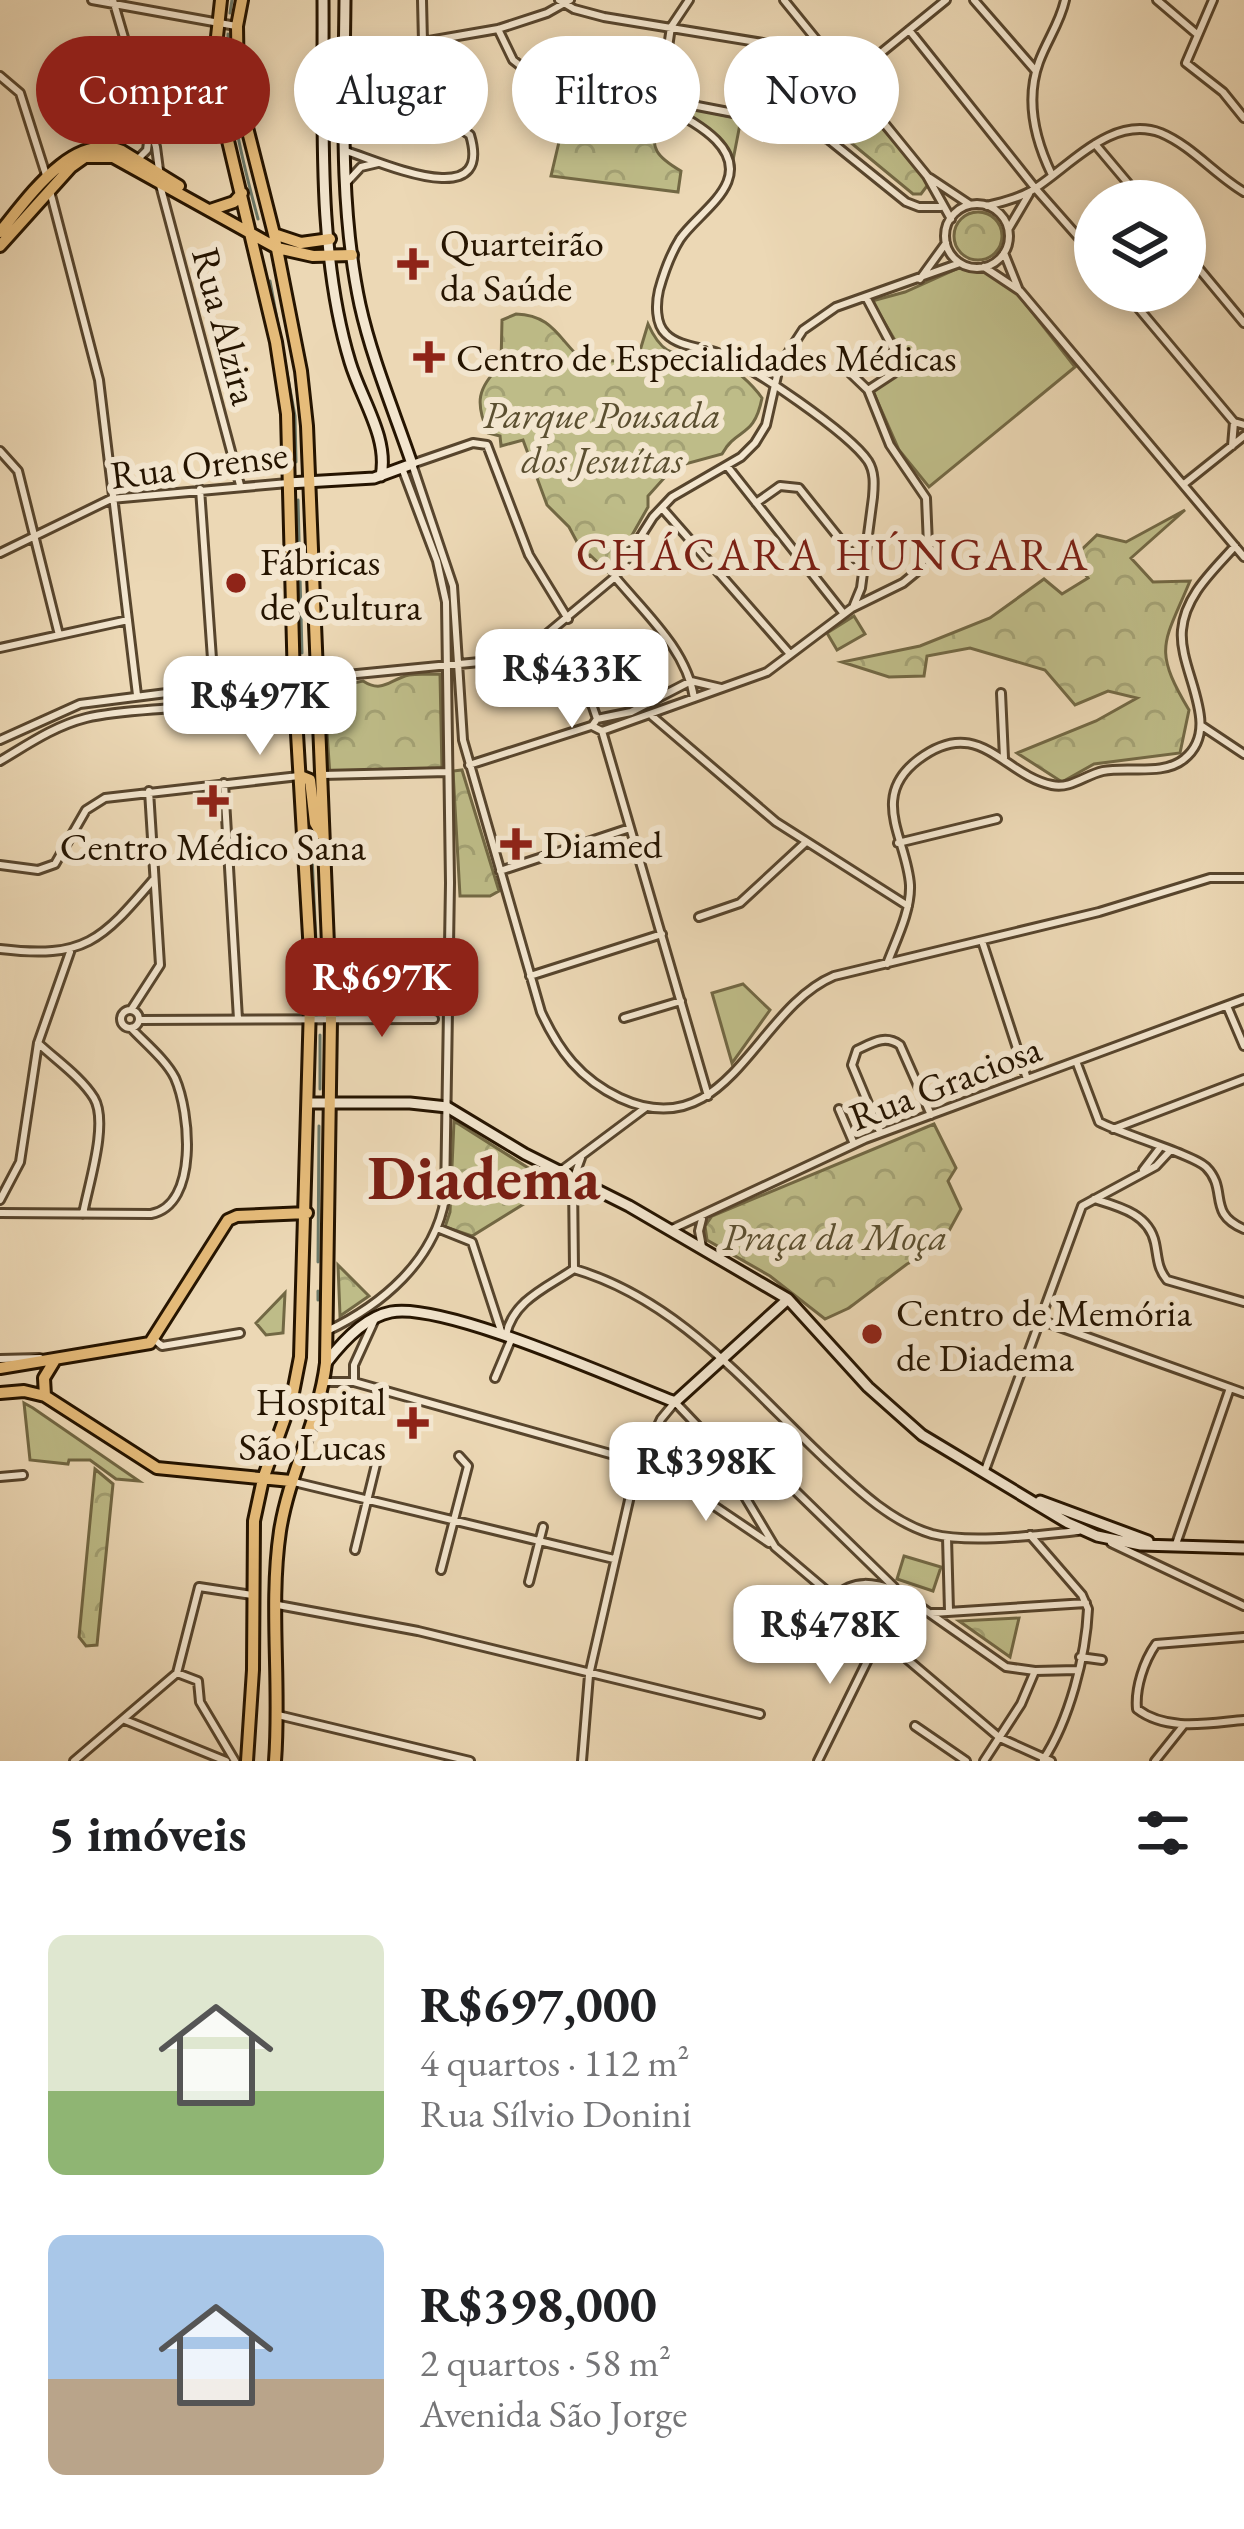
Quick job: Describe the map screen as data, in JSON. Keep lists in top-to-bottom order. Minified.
{"streets":{"main road":["Rua Orense"],"street":["Rua Alzira","Rua Graciosa"]},"crossings":[["Rua Alzira","Rua Orense"]],"districts":["CHÁCARA HÚNGARA","Diadema"],"parks":["Parque Pousada dos Jesuítas","Praça da Moça"],"places":{"health":["Quarteirão da Saúde","Centro de Especialidades Médicas","Centro Médico Sana","Diamed","Hospital São Lucas"],"other":["Fábricas de Cultura","Centro de Memória de Diadema"]},"page":{"chip":["Comprar","Alugar","Filtros","Novo"],"price":["R$433K","R$497K","R$697K","R$398K","R$478K"],"heading":"5 imóveis","list":[{"name":"R$697,000","note":"4 quartos · 112 m² · Rua Sílvio Donini"},{"name":"R$398,000","note":"2 quartos · 58 m² · Avenida São Jorge"}]}}
